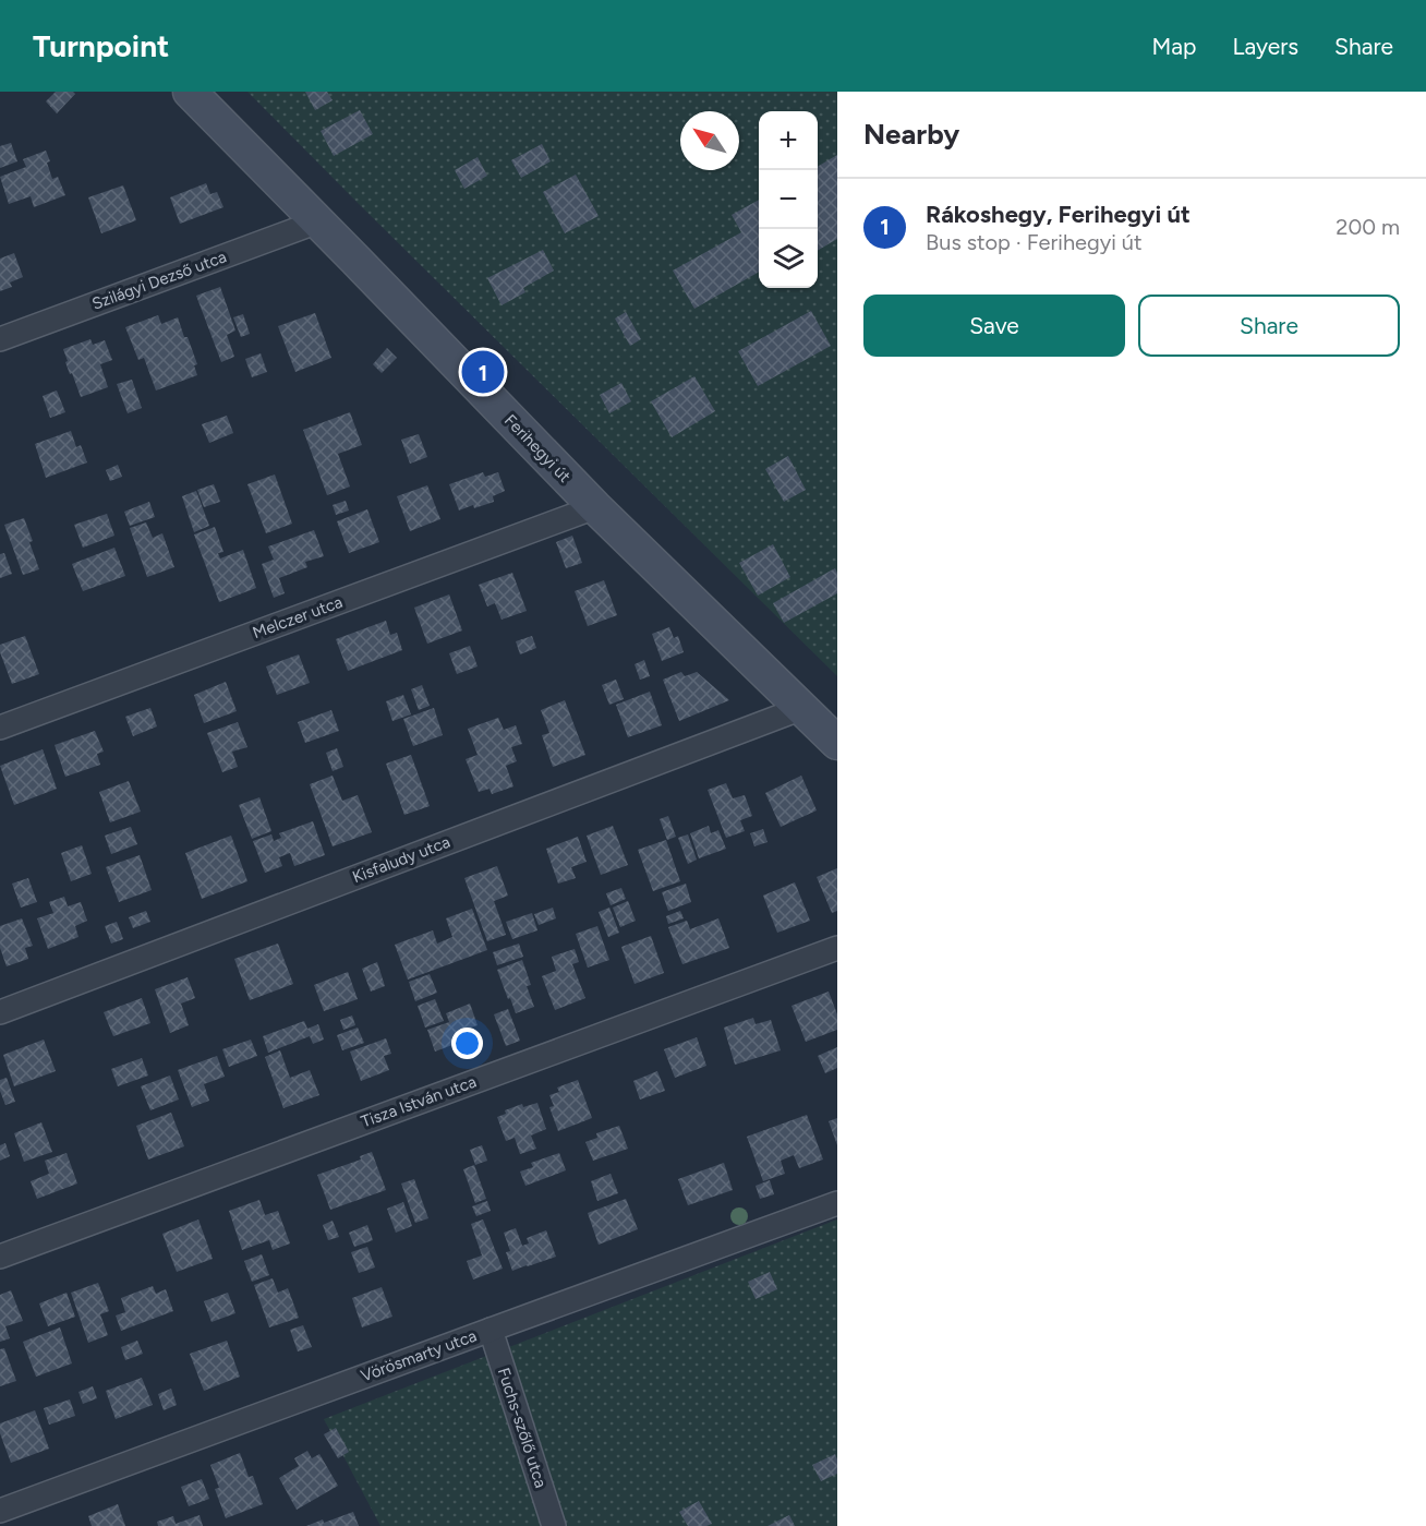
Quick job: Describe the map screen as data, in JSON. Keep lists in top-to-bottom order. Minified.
{"streets":{"main road":["Ferihegyi út"],"street":["Szilágyi Dezső utca","Melczer utca","Kisfaludy utca","Tisza István utca","Vörösmarty utca","Fuchs-szőlő utca"]},"crossings":[["Szilágyi Dezső utca","Ferihegyi út"],["Ferihegyi út","Melczer utca"],["Ferihegyi út","Kisfaludy utca"],["Vörösmarty utca","Fuchs-szőlő utca"]],"north":"top left","page":{"header":"Turnpoint","nav":["Map","Layers","Share"],"heading":"Nearby","map_buttons":["+","−"],"list":[{"mark":"1","name":"Rákoshegy, Ferihegyi út","note":"Bus stop · Ferihegyi út","value":"200 m"}],"buttons":["Save","Share"],"pins":"1"}}
